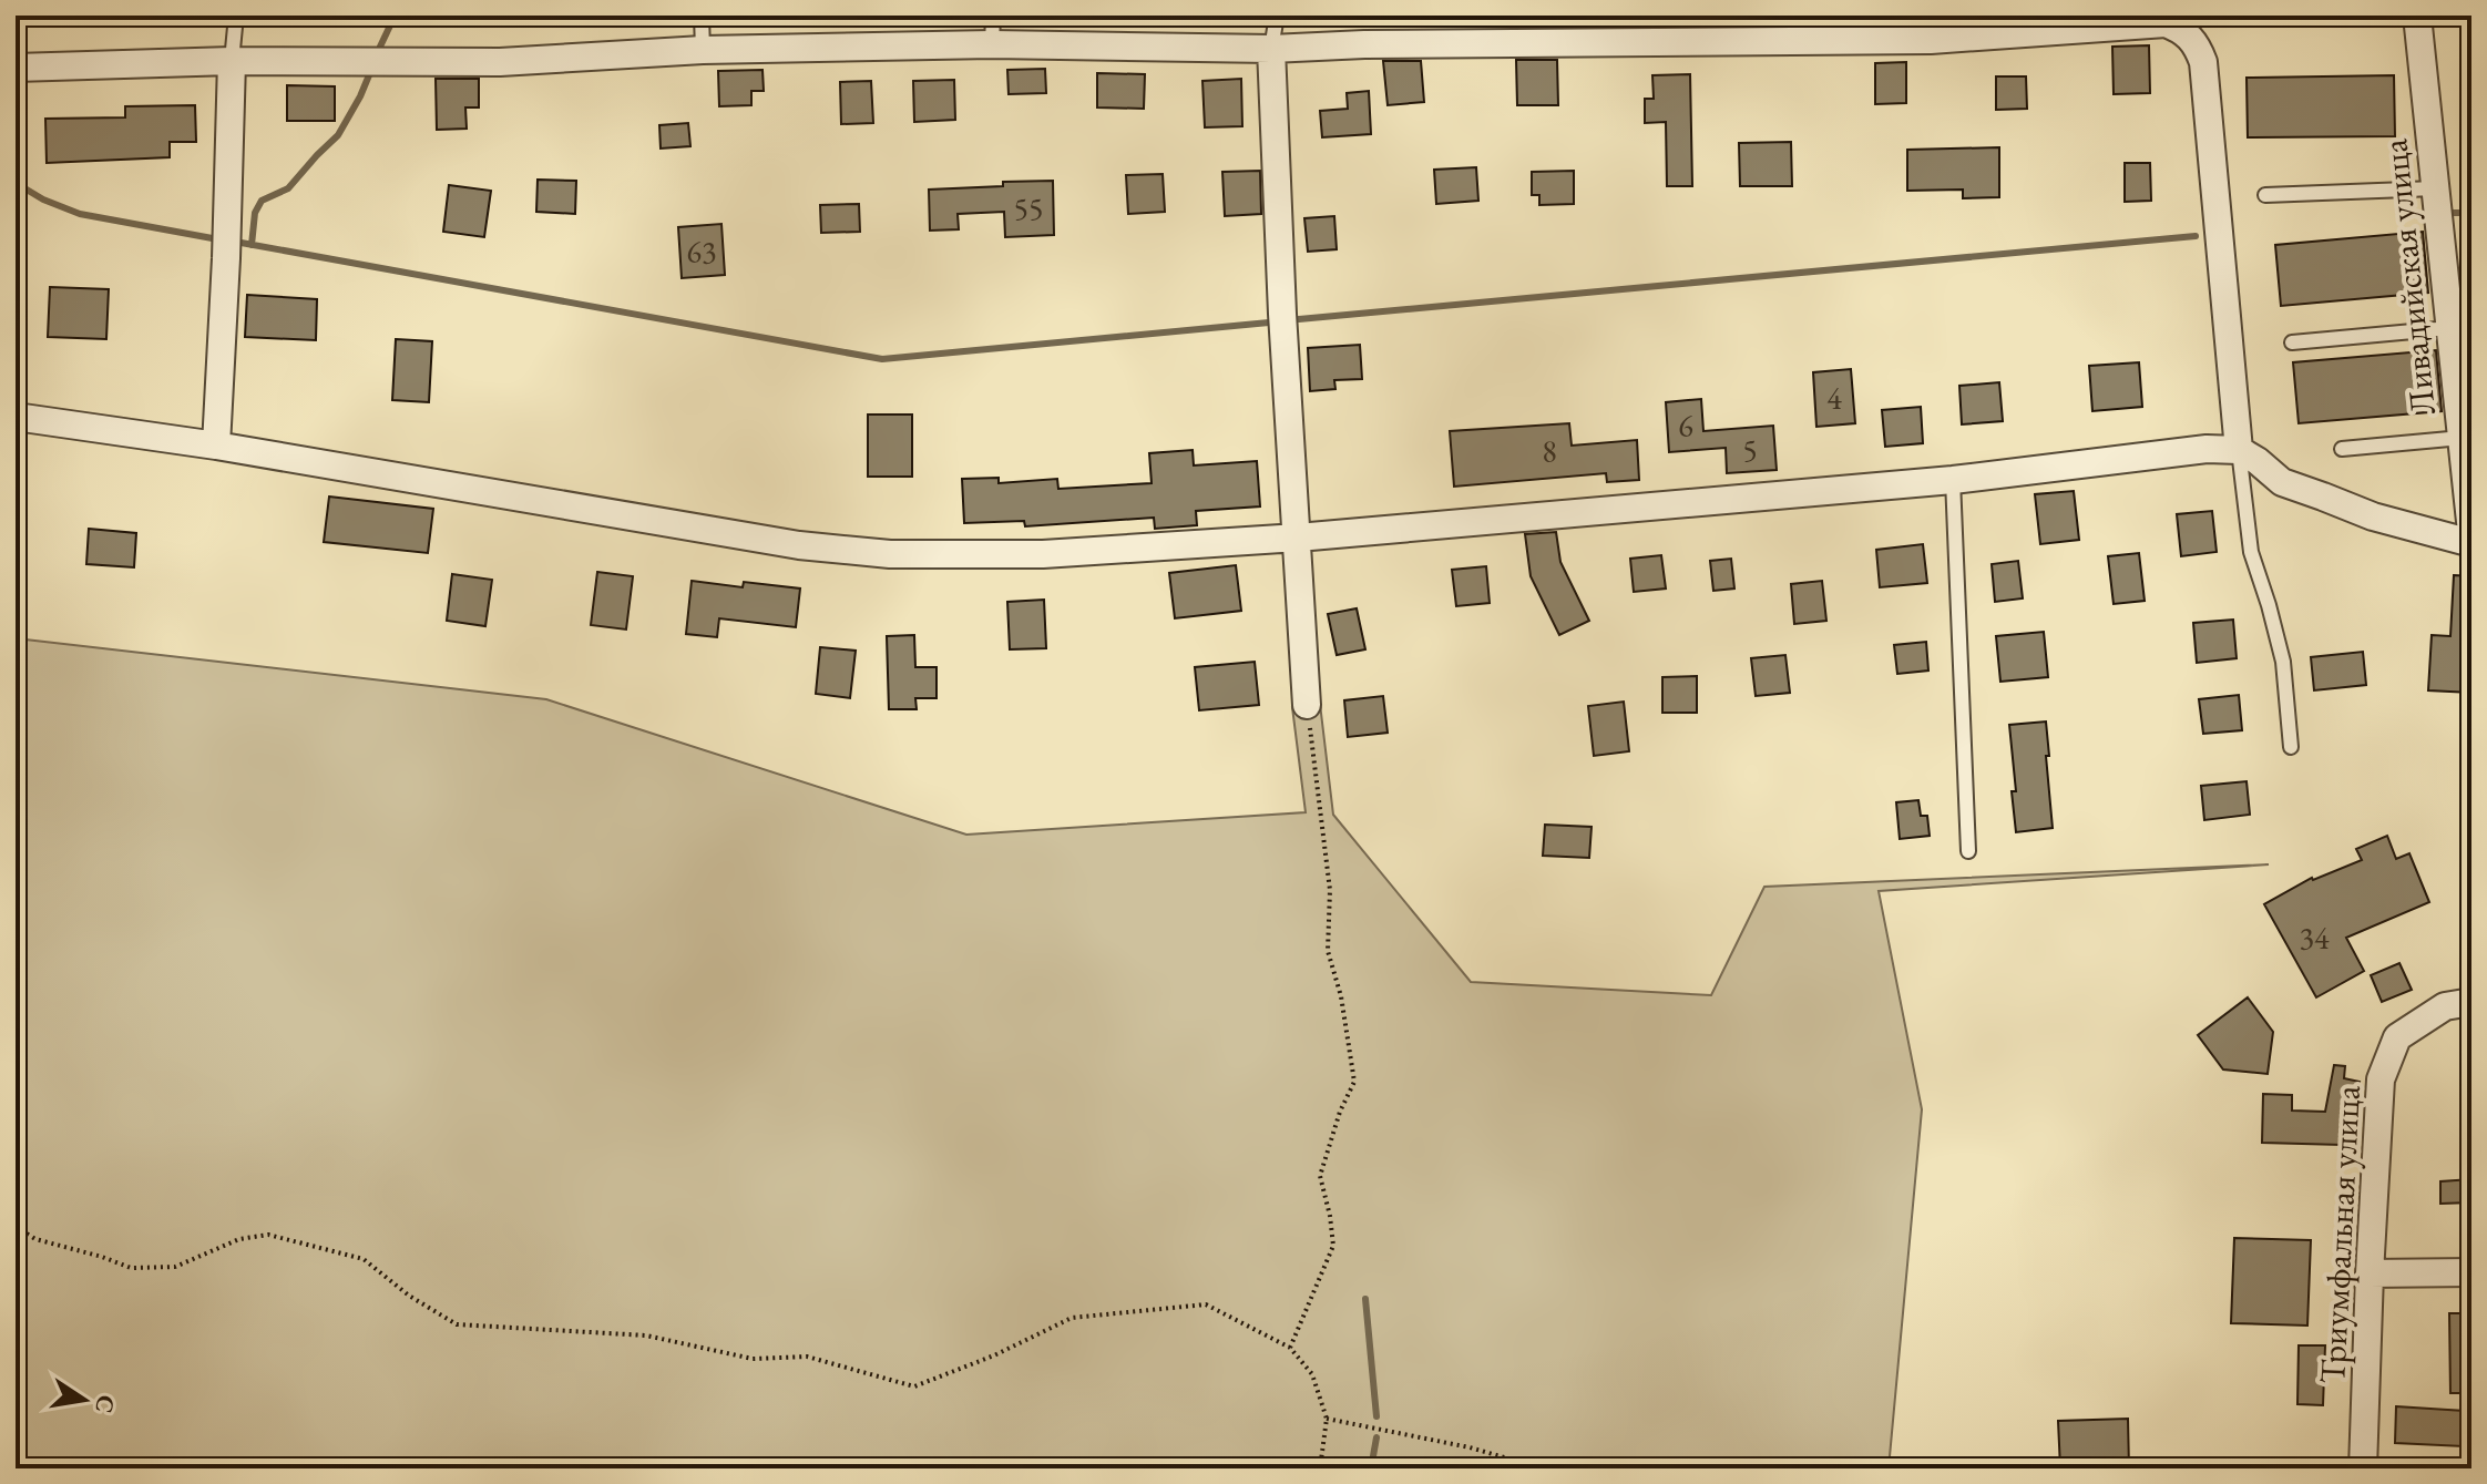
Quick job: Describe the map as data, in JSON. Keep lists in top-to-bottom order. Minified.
{"streets":{"street":["Ливадийская улица","Триумфальная улица"]},"house_numbers":["55","63","4","6","5","8","34"],"north":"right"}
